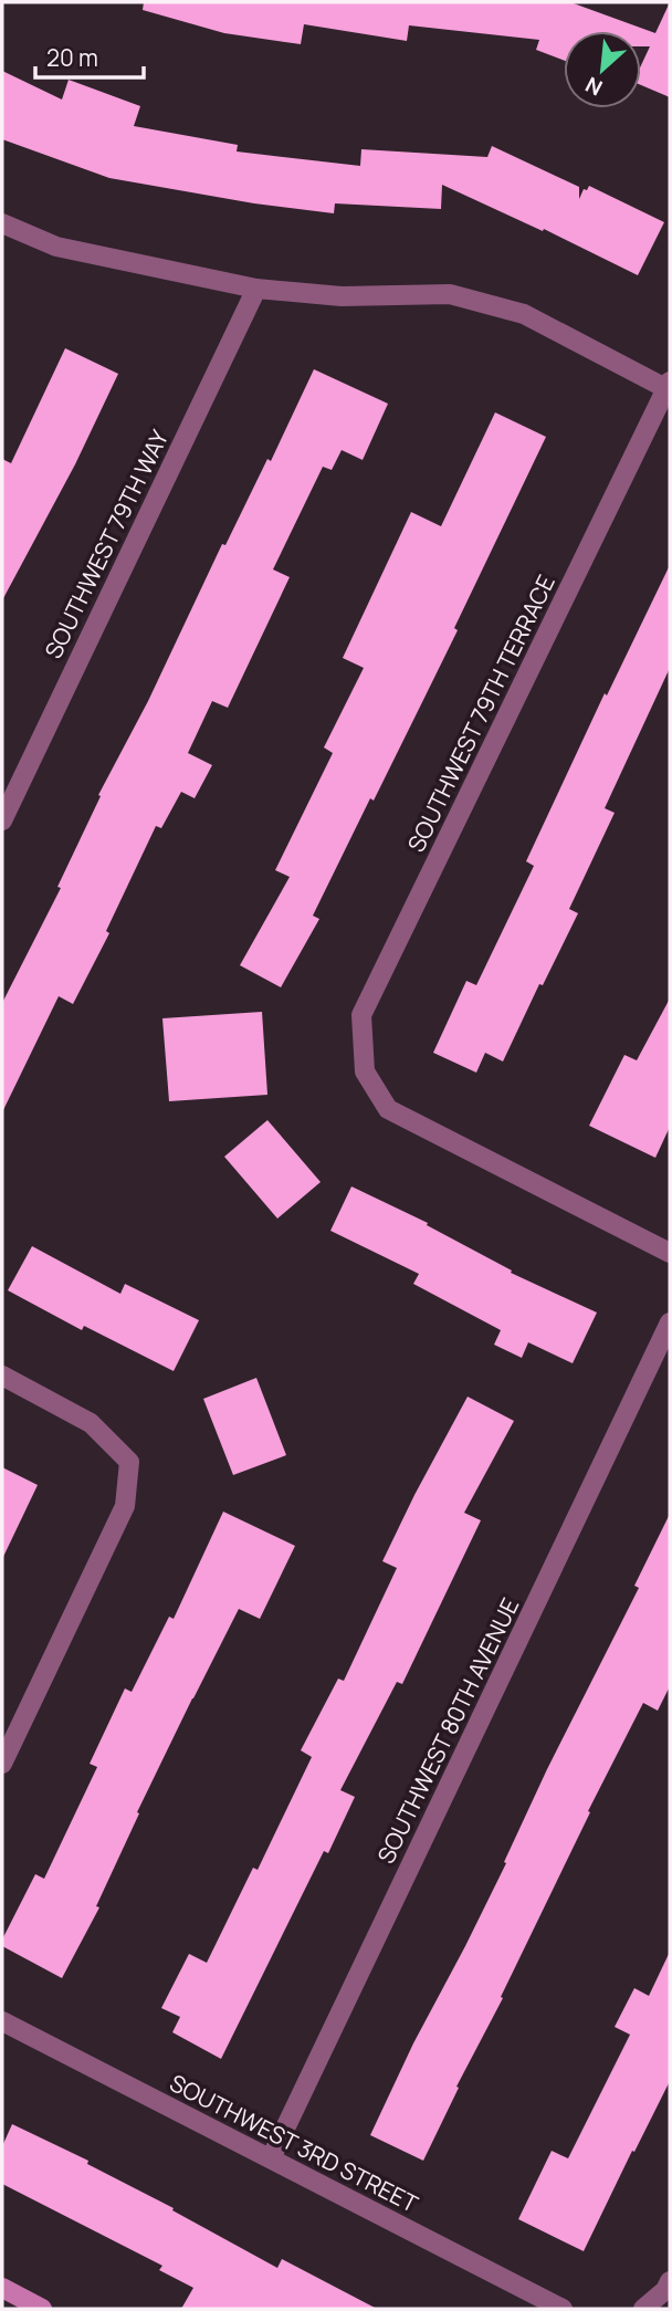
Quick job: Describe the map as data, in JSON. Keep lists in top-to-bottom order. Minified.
{"streets":{"street":["SOUTHWEST 79TH WAY","SOUTHWEST 79TH TERRACE","SOUTHWEST 80TH AVENUE","SOUTHWEST 3RD STREET"]},"crossings":[["SOUTHWEST 80TH AVENUE","SOUTHWEST 3RD STREET"]],"scale_bar":"20 m","north":"bottom left"}
